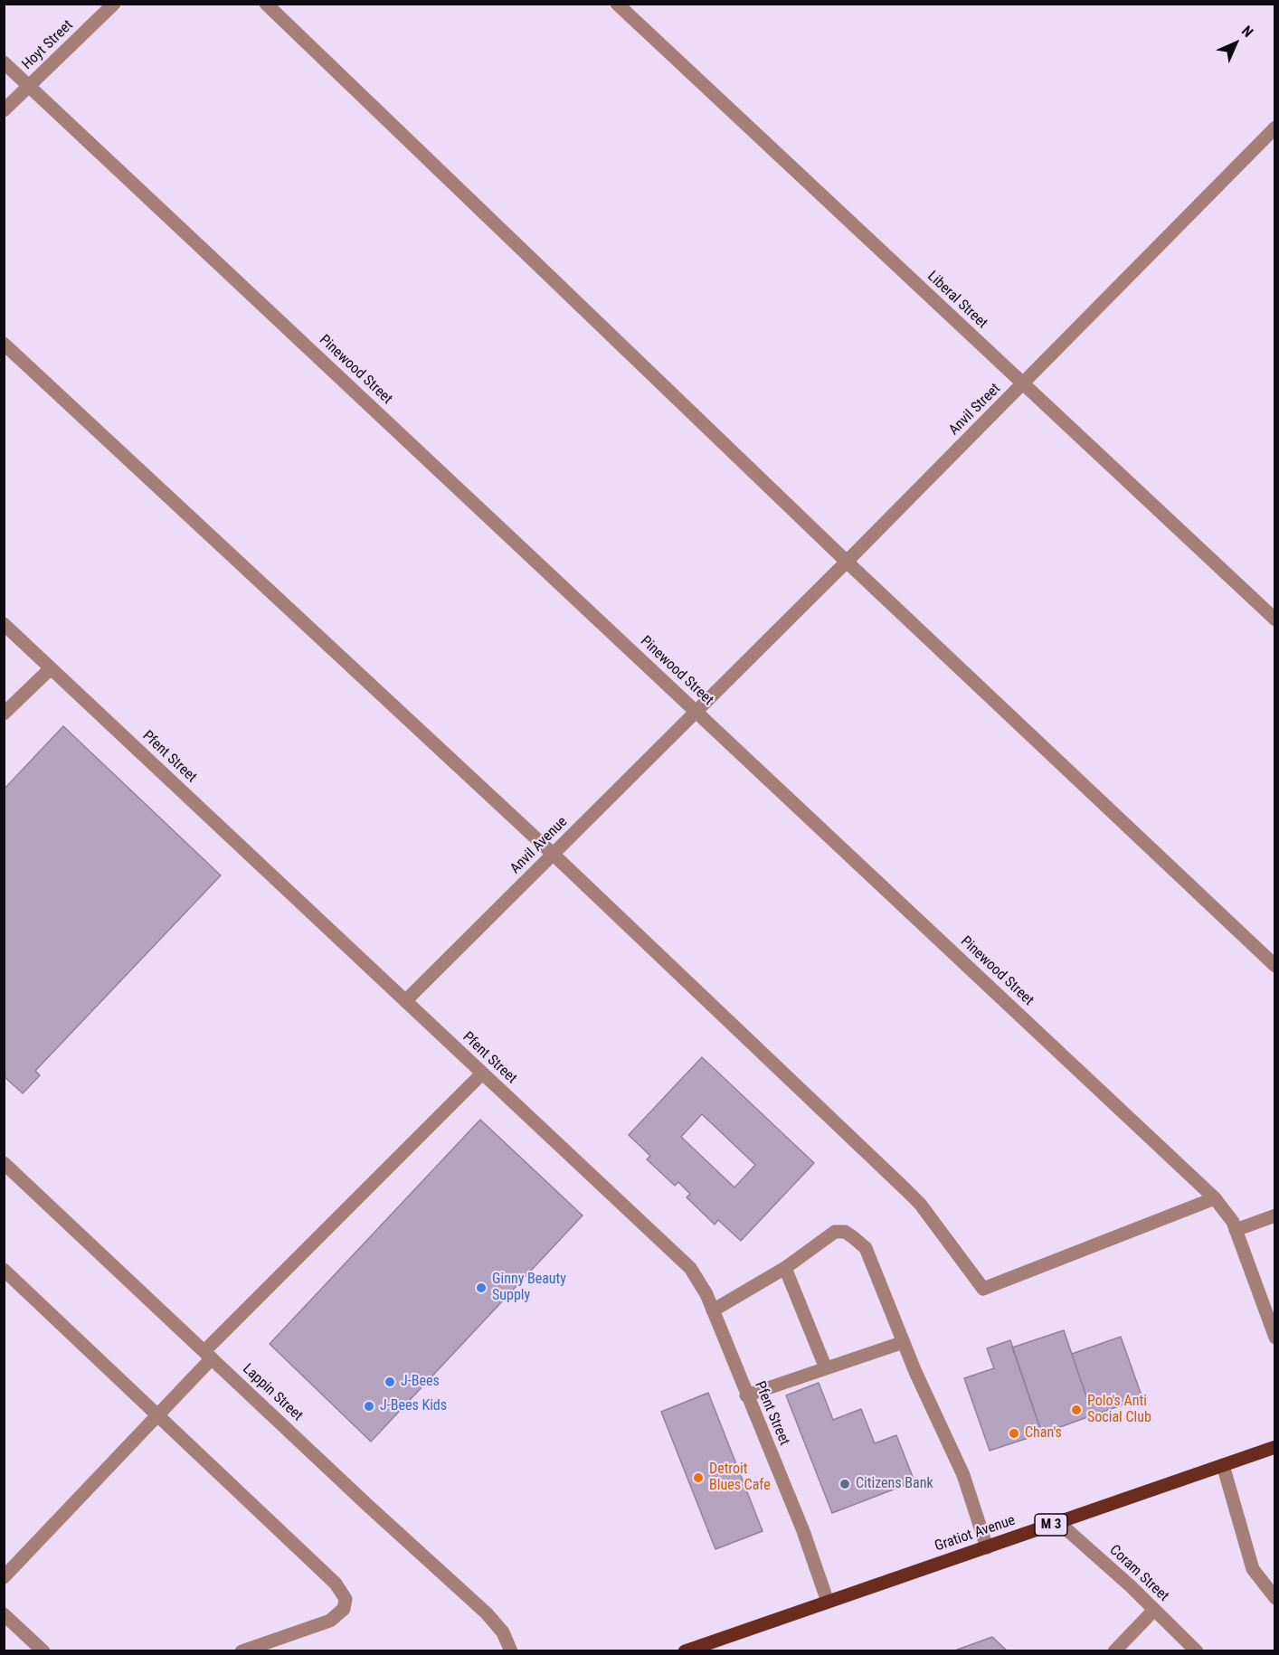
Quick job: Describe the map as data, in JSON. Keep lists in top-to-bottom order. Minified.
{"streets":{"main road":["M 3","Gratiot Avenue"],"street":["Hoyt Street","Liberal Street","Pinewood Street","Anvil Street","Pfent Street","Anvil Avenue","Lappin Street","Coram Street"]},"crossings":[["Hoyt Street","Pinewood Street"],["Liberal Street","Anvil Street"],["Pinewood Street","Anvil Street"],["Pinewood Street","Anvil Avenue"],["Anvil Street","Anvil Avenue"],["Pfent Street","Anvil Avenue"],["Pfent Street","Gratiot Avenue"],["Gratiot Avenue","Coram Street"]],"places":["Ginny Beauty Supply","J-Bees","J-Bees Kids","Polo's Anti Social Club","Chan's","Detroit Blues Cafe","Citizens Bank"],"north":"top right"}
